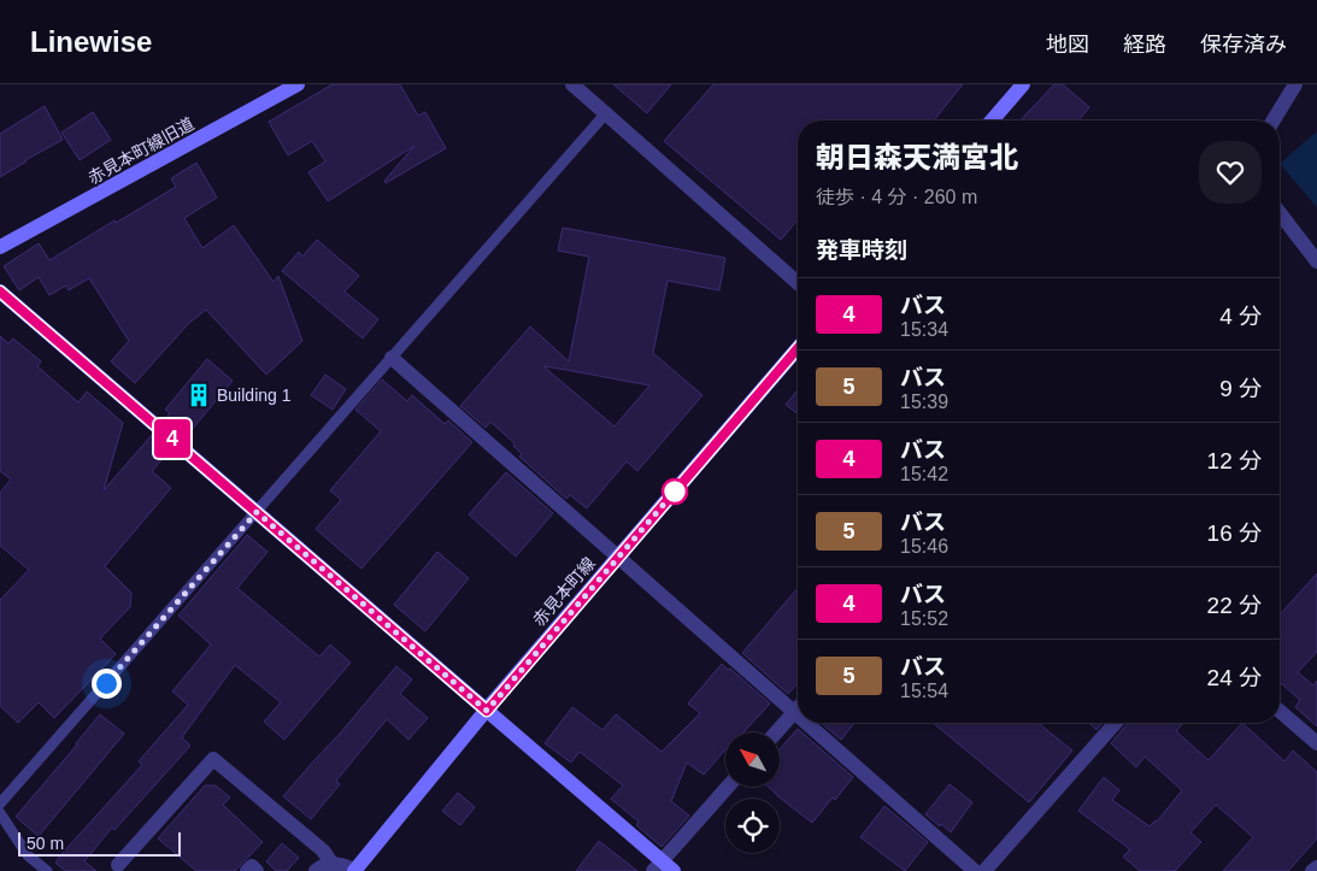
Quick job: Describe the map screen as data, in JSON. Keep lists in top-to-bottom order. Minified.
{"streets":{"street":["赤見本町線旧道","赤見本町線"]},"places":{"building":["Building 1"]},"lines":["bus line 4"],"scale_bar":"50 m","north":"top left","page":{"header":"Linewise","nav":["地図","経路","保存済み"],"on_map":"4","heading":[["朝日森天満宮北","徒歩 · 4 分 · 260 m"],"発車時刻"],"list":[{"mark":"4","name":"バス","note":"15:34","value":"4 分"},{"mark":"5","name":"バス","note":"15:39","value":"9 分"},{"mark":"4","name":"バス","note":"15:42","value":"12 分"},{"mark":"5","name":"バス","note":"15:46","value":"16 分"},{"mark":"4","name":"バス","note":"15:52","value":"22 分"},{"mark":"5","name":"バス","note":"15:54","value":"24 分"}],"scale":"50 m"}}
